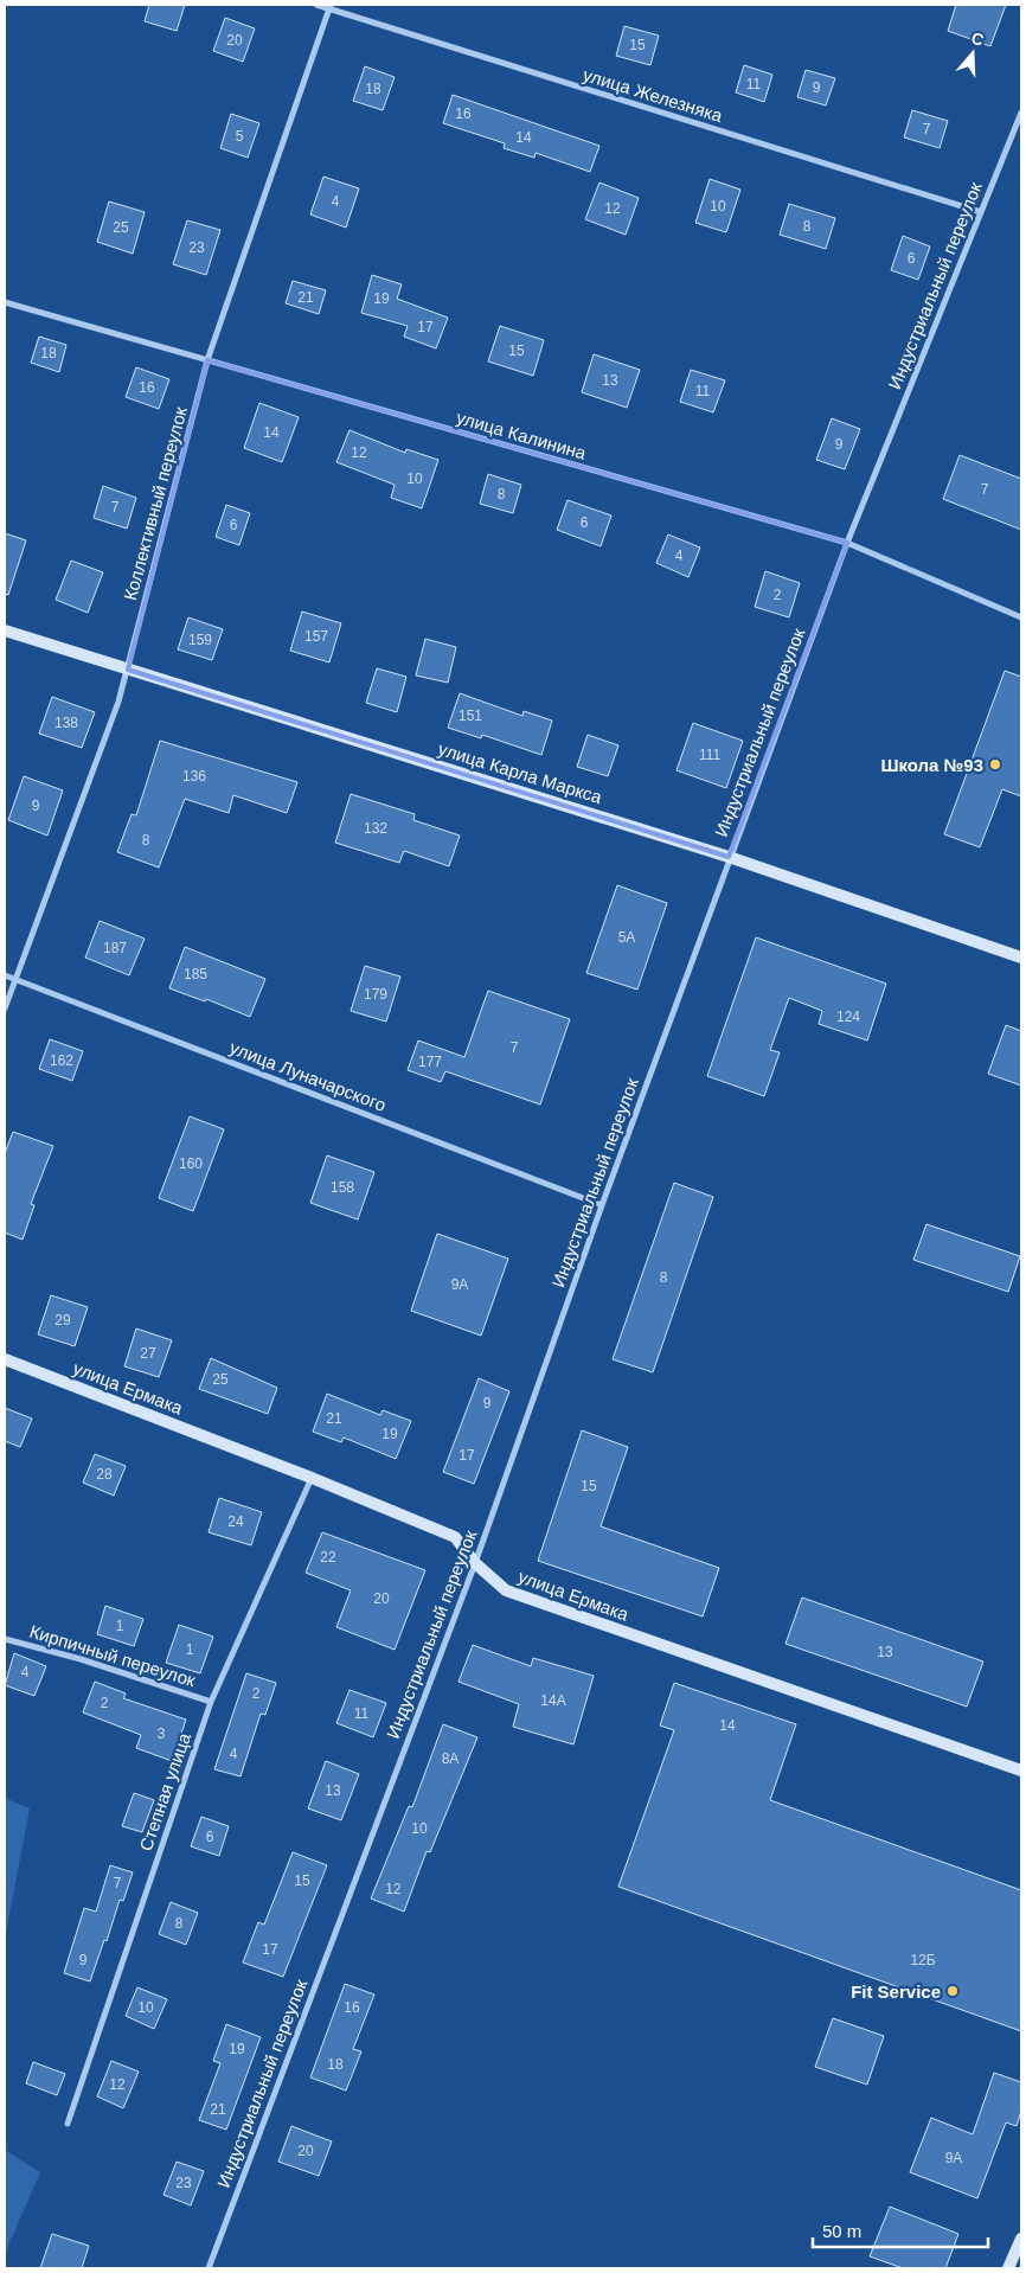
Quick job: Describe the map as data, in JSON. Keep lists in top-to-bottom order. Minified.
{"streets":{"street":["улица Железняка","Индустриальный переулок","улица Калинина","Коллективный переулок","улица Карла Маркса","улица Луначарского","улица Ермака","Кирпичный переулок","Степная улица"]},"crossings":[["улица Железняка","Индустриальный переулок"],["улица Железняка","Коллективный переулок"],["Индустриальный переулок","улица Калинина"],["Индустриальный переулок","улица Карла Маркса"],["Индустриальный переулок","улица Луначарского"],["Индустриальный переулок","улица Ермака"],["улица Калинина","Коллективный переулок"],["Коллективный переулок","улица Карла Маркса"],["Коллективный переулок","улица Луначарского"],["улица Ермака","Степная улица"],["Кирпичный переулок","Степная улица"]],"places":["Школа №93","Fit Service"],"house_numbers":["20","15","11","9","18","16","7","5","14","4","10","12","8","25","23","6","21","19","17","15","18","13","16","11","14","9","12","10","7","8","7","6","6","4","2","157","159","151","138","111","136","9","132","8","5А","187","185","179","124","7","162","177","160","158","8","9А","29","27","25","9","21","19","17","28","15","24","22","20","1","1","13","4","2","14А","2","11","14","3","4","8А","13","10","6","15","7","12","8","17","9","12Б","10","16","19","18","12","21","20","9А","23"],"scale_bar":"50 m","north":"top"}
